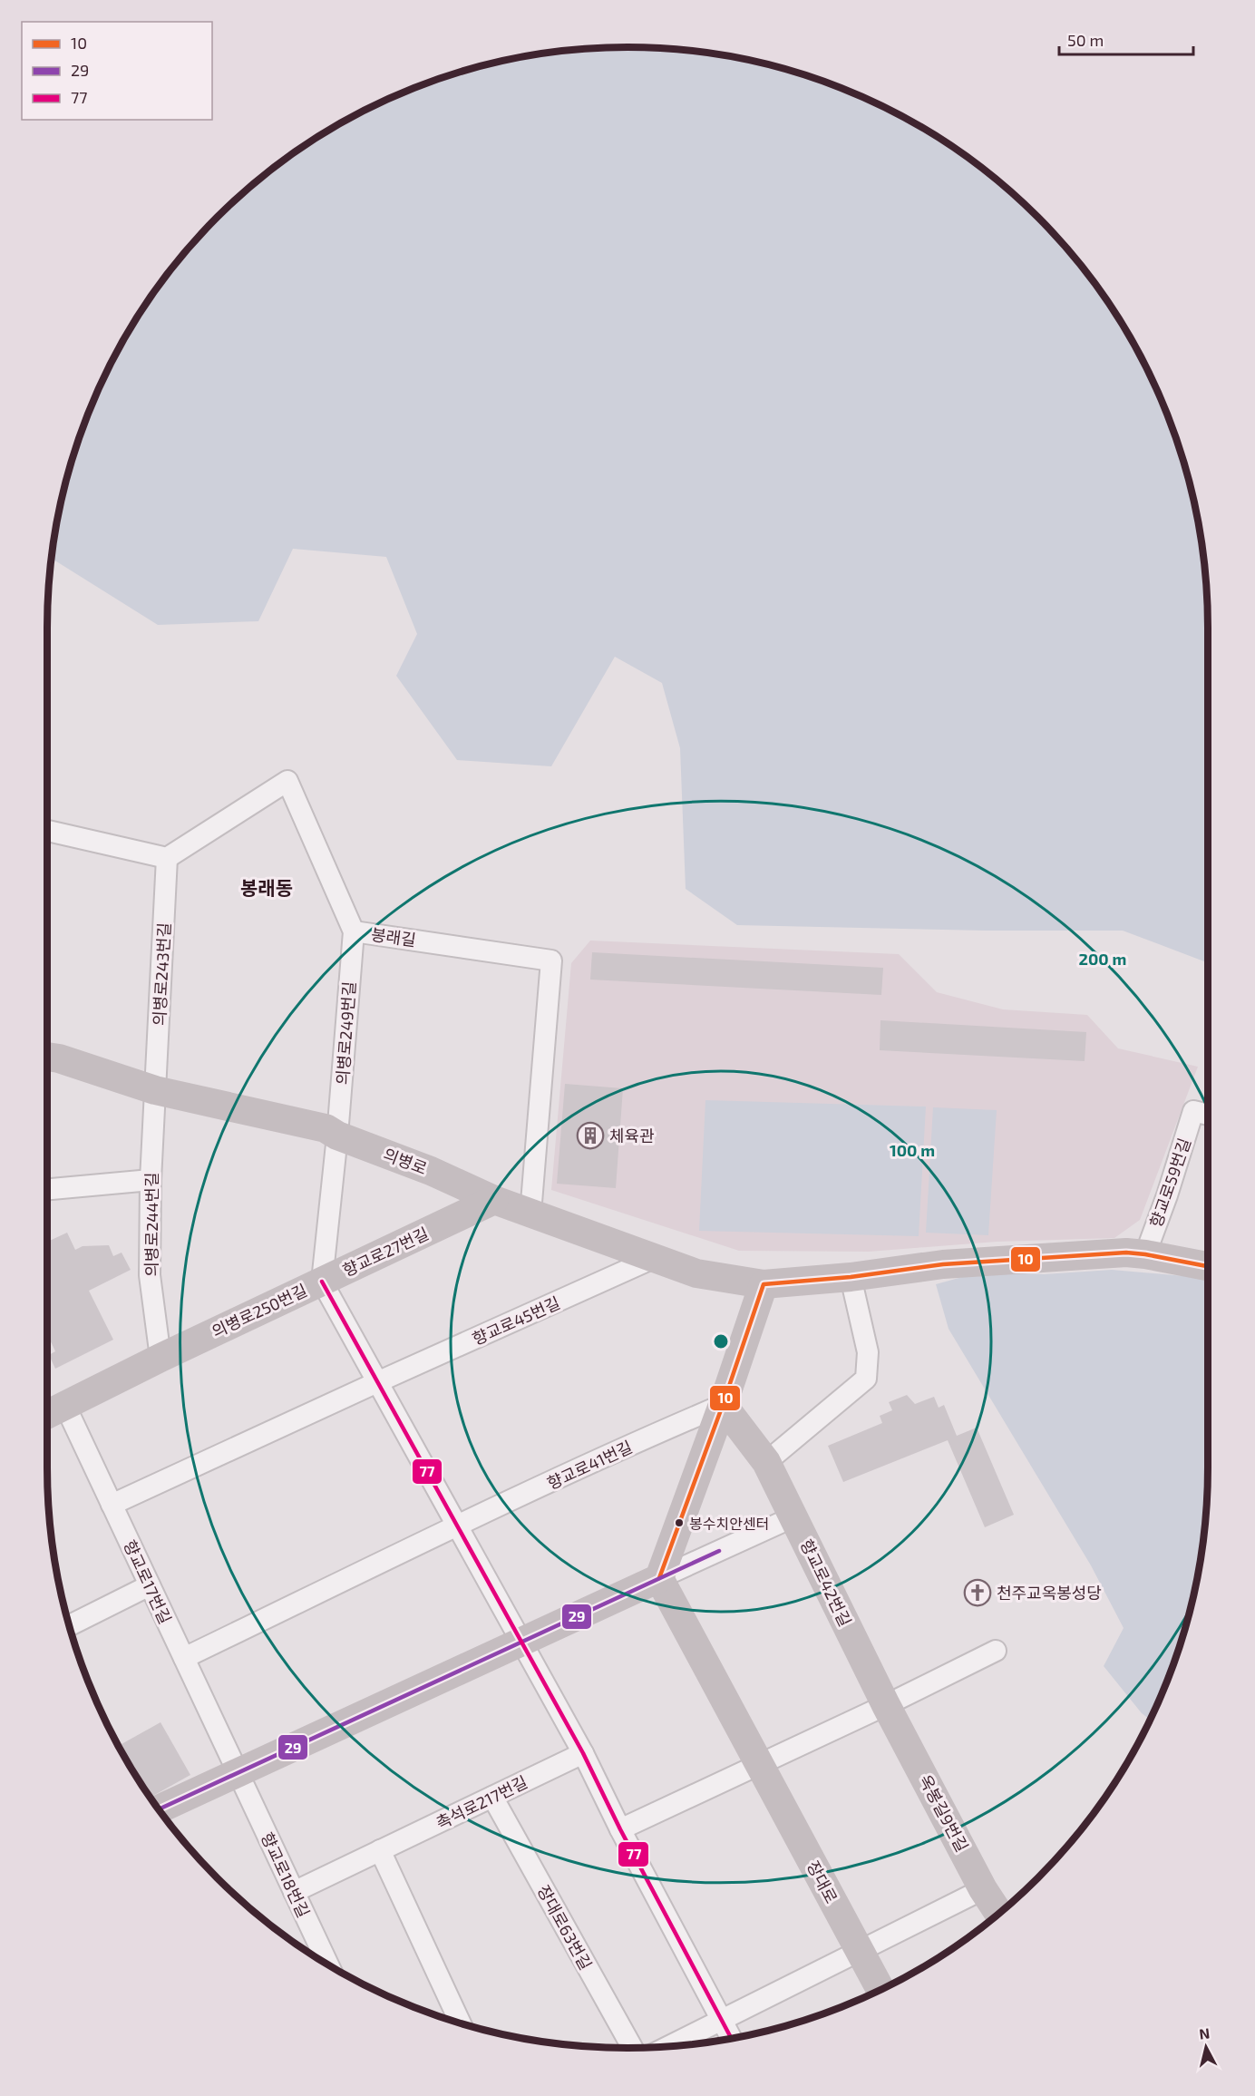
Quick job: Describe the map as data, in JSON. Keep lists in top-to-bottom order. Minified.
{"streets":{"street":["봉래길","의병로243번길","의병로249번길","의병로","향교로59번길","의병로244번길","향교로27번길","의병로250번길","향교로45번길","향교로41번길","향교로17번길","향교로42번길","촉석로217번길","옥봉길9번길","향교로18번길","장대로","장대로63번길"]},"crossings":[["봉래길","의병로243번길"],["봉래길","의병로249번길"],["봉래길","의병로"],["의병로243번길","의병로"],["의병로243번길","의병로244번길"],["의병로249번길","의병로"],["의병로249번길","의병로250번길"],["의병로","향교로59번길"],["의병로","의병로244번길"],["의병로","향교로27번길"],["의병로","의병로250번길"],["의병로","향교로45번길"],["의병로244번길","의병로250번길"],["향교로27번길","의병로250번길"],["향교로27번길","향교로45번길"],["향교로27번길","향교로41번길"],["향교로27번길","촉석로217번길"],["의병로250번길","향교로17번길"],["향교로41번길","향교로42번길"],["향교로17번길","향교로18번길"],["향교로42번길","옥봉길9번길"],["촉석로217번길","향교로18번길"],["촉석로217번길","장대로63번길"]],"districts":["봉래동"],"places":{"building":["체육관"],"other":["봉수치안센터"],"church":["천주교옥봉성당"]},"lines":["transit line 10","transit line 77","transit line 29"],"legend":["10","29","77"],"scale_bar":"50 m","north":"top","rings":["200 m","100 m"]}
